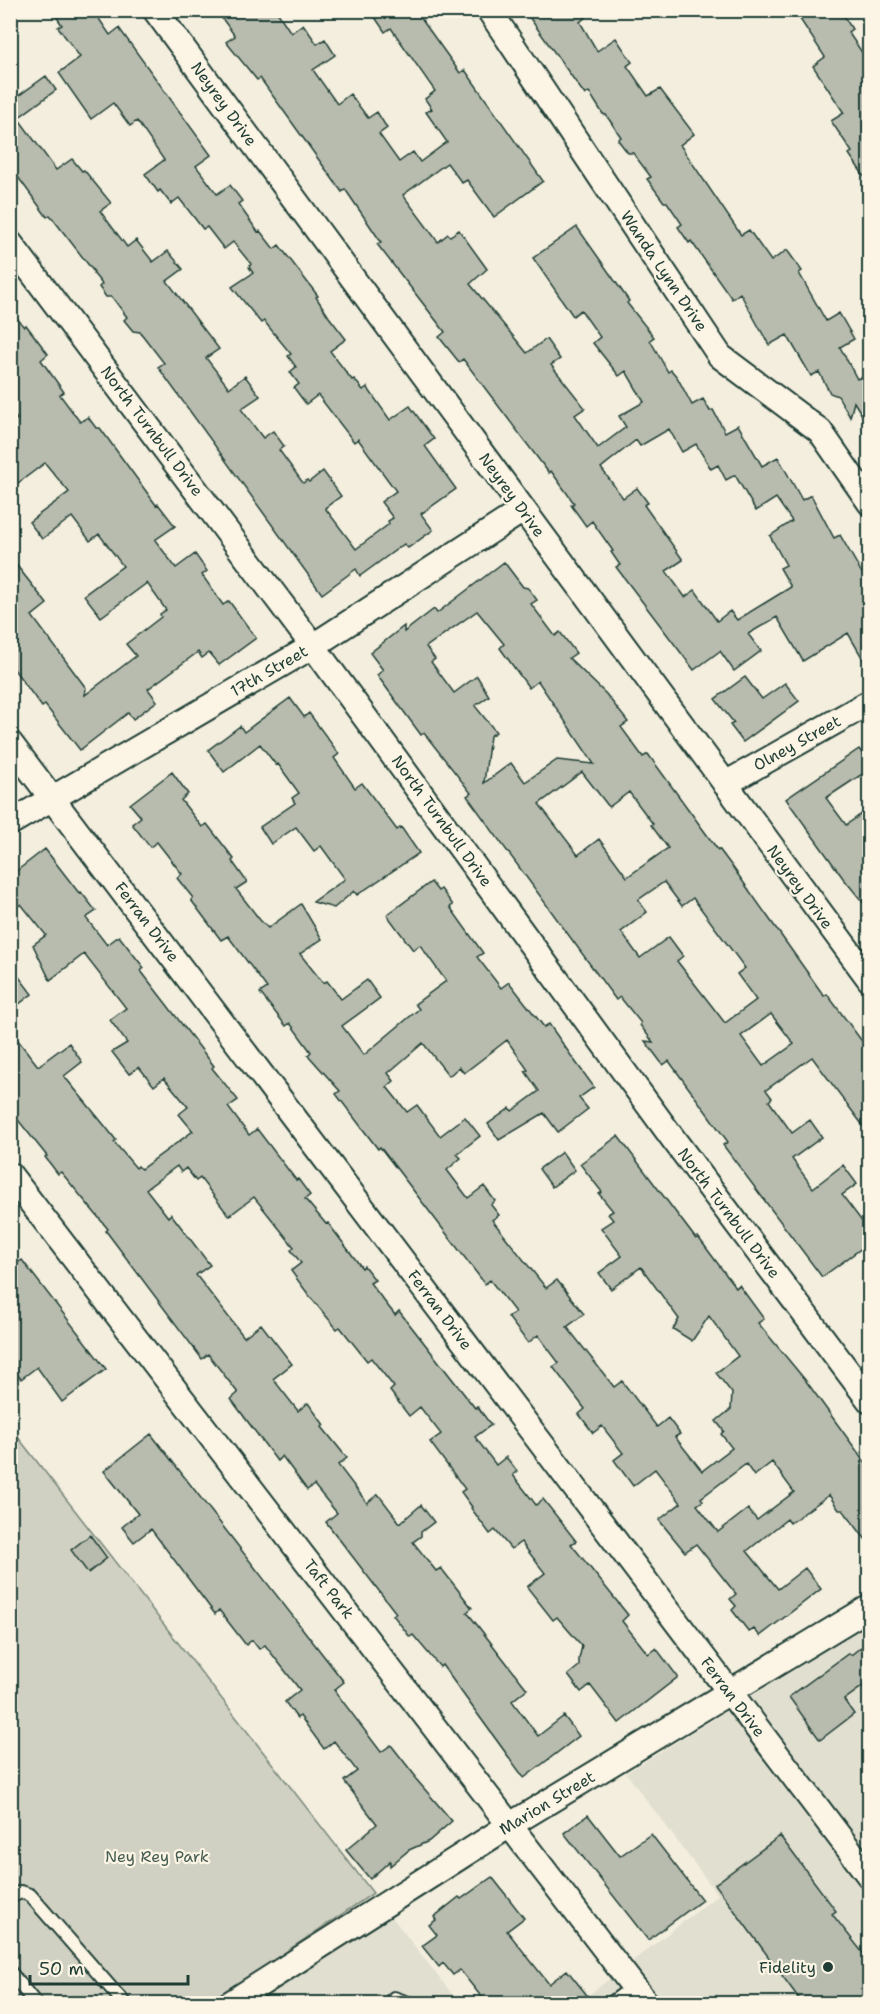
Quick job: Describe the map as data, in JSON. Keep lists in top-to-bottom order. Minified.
{"streets":{"street":["Neyrey Drive","Wanda Lynn Drive","North Turnbull Drive","17th Street","Olney Street","Ferran Drive","Taft Park","Marion Street"]},"crossings":[["Neyrey Drive","17th Street"],["Neyrey Drive","Olney Street"],["North Turnbull Drive","17th Street"],["17th Street","Ferran Drive"],["Ferran Drive","Marion Street"],["Taft Park","Marion Street"]],"parks":["Ney Rey Park"],"places":["Fidelity"],"scale_bar":"50 m"}
